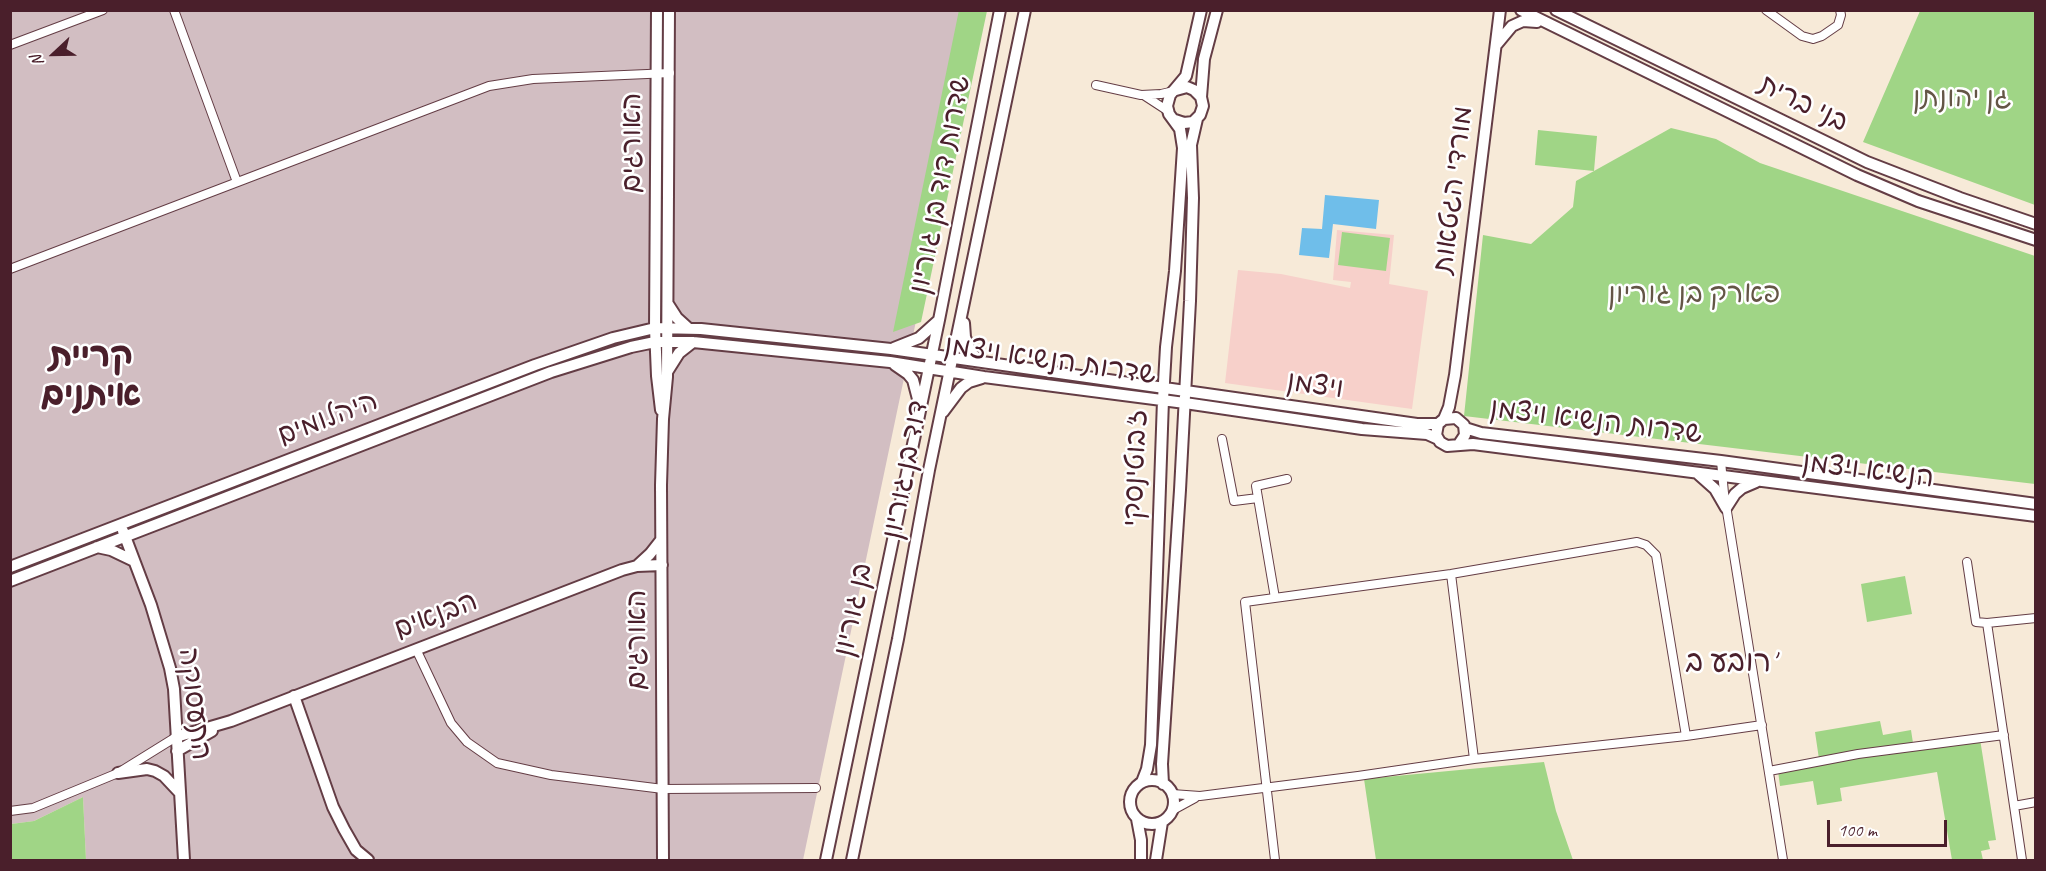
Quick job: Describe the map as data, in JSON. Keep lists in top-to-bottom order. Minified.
{"streets":{"street":["בני ברית","האורגים","שדרות דוד בן גוריון","מורדי הגטאות","שדרות הנשיא ויצמן","ויצמן","היהלומים","ז'בוטינסקי","דוד בן גוריון","הנשיא ויצמן","בן גוריון","הבנאים","התעסוקה"]},"crossings":[["האורגים","שדרות הנשיא ויצמן"],["האורגים","היהלומים"],["האורגים","הבנאים"],["שדרות דוד בן גוריון","שדרות הנשיא ויצמן"],["שדרות דוד בן גוריון","דוד בן גוריון"],["שדרות דוד בן גוריון","בן גוריון"],["מורדי הגטאות","שדרות הנשיא ויצמן"],["מורדי הגטאות","ויצמן"],["שדרות הנשיא ויצמן","ויצמן"],["שדרות הנשיא ויצמן","היהלומים"],["שדרות הנשיא ויצמן","ז'בוטינסקי"],["שדרות הנשיא ויצמן","דוד בן גוריון"],["שדרות הנשיא ויצמן","הנשיא ויצמן"],["שדרות הנשיא ויצמן","בן גוריון"],["ויצמן","ז'בוטינסקי"],["היהלומים","התעסוקה"],["הבנאים","התעסוקה"]],"districts":["קריית איתנים","רובע ב'"],"parks":["גן יהונתן","פארק בן גוריון"],"scale_bar":"100 m","north":"left"}
